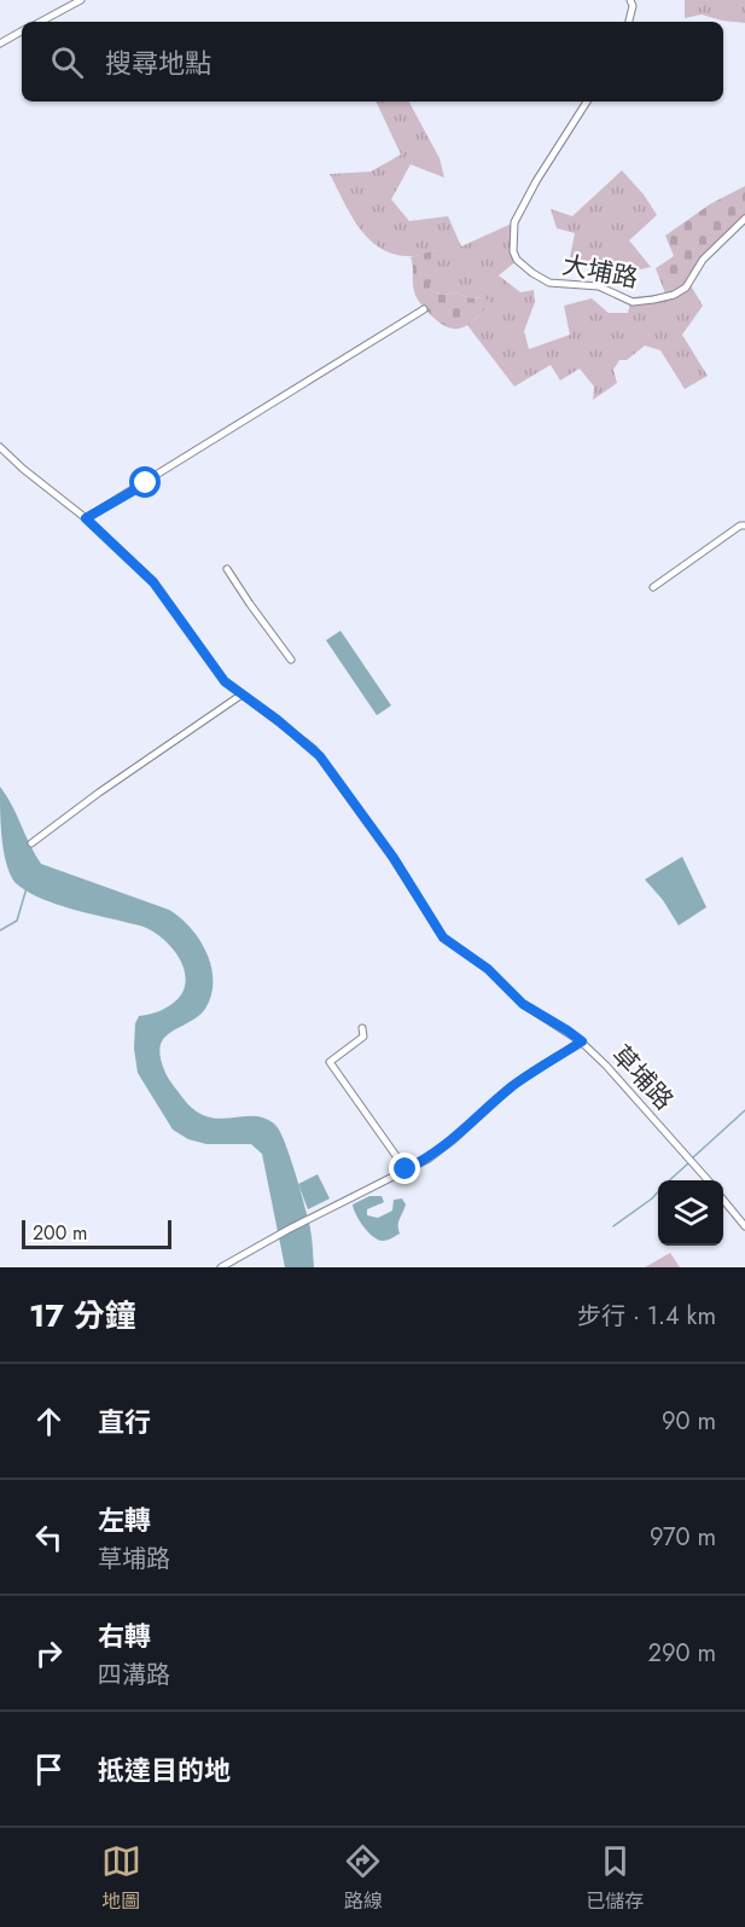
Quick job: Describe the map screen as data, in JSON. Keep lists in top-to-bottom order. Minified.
{"streets":{"street":["大埔路","草埔路"]},"scale_bar":"200 m","page":{"search":"搜尋地點","scale":"200 m","heading":["17 分鐘","步行 · 1.4 km"],"list":[["直行","90 m"],["左轉","草埔路","970 m"],["右轉","四溝路","290 m"],"抵達目的地"],"nav":["地圖","路線","已儲存"]}}
